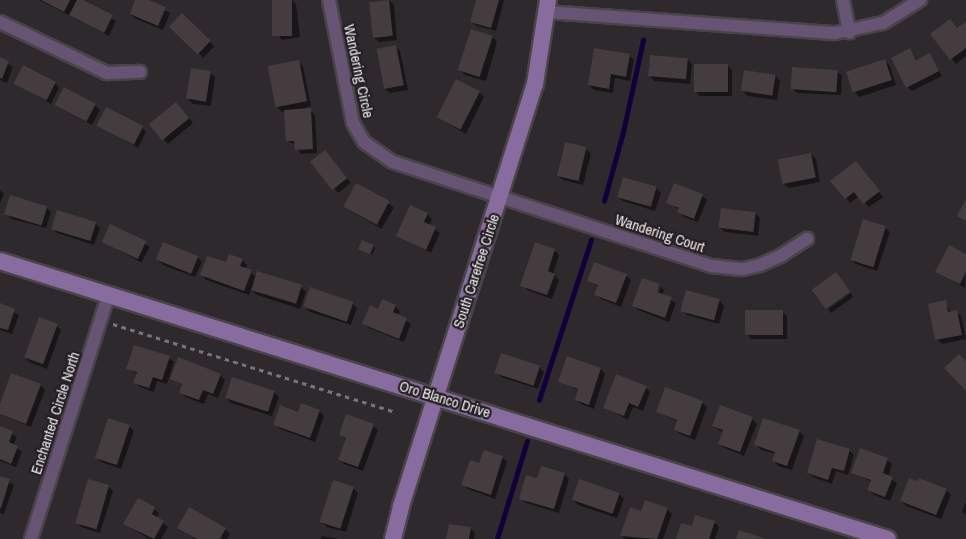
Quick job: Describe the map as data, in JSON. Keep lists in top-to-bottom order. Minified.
{"streets":{"street":["Wandering Circle","Wandering Court","South Carefree Circle","Oro Blanco Drive","Enchanted Circle North"]},"crossings":[["Wandering Circle","Wandering Court"],["Wandering Circle","South Carefree Circle"],["Wandering Court","South Carefree Circle"],["South Carefree Circle","Oro Blanco Drive"],["Oro Blanco Drive","Enchanted Circle North"]]}
